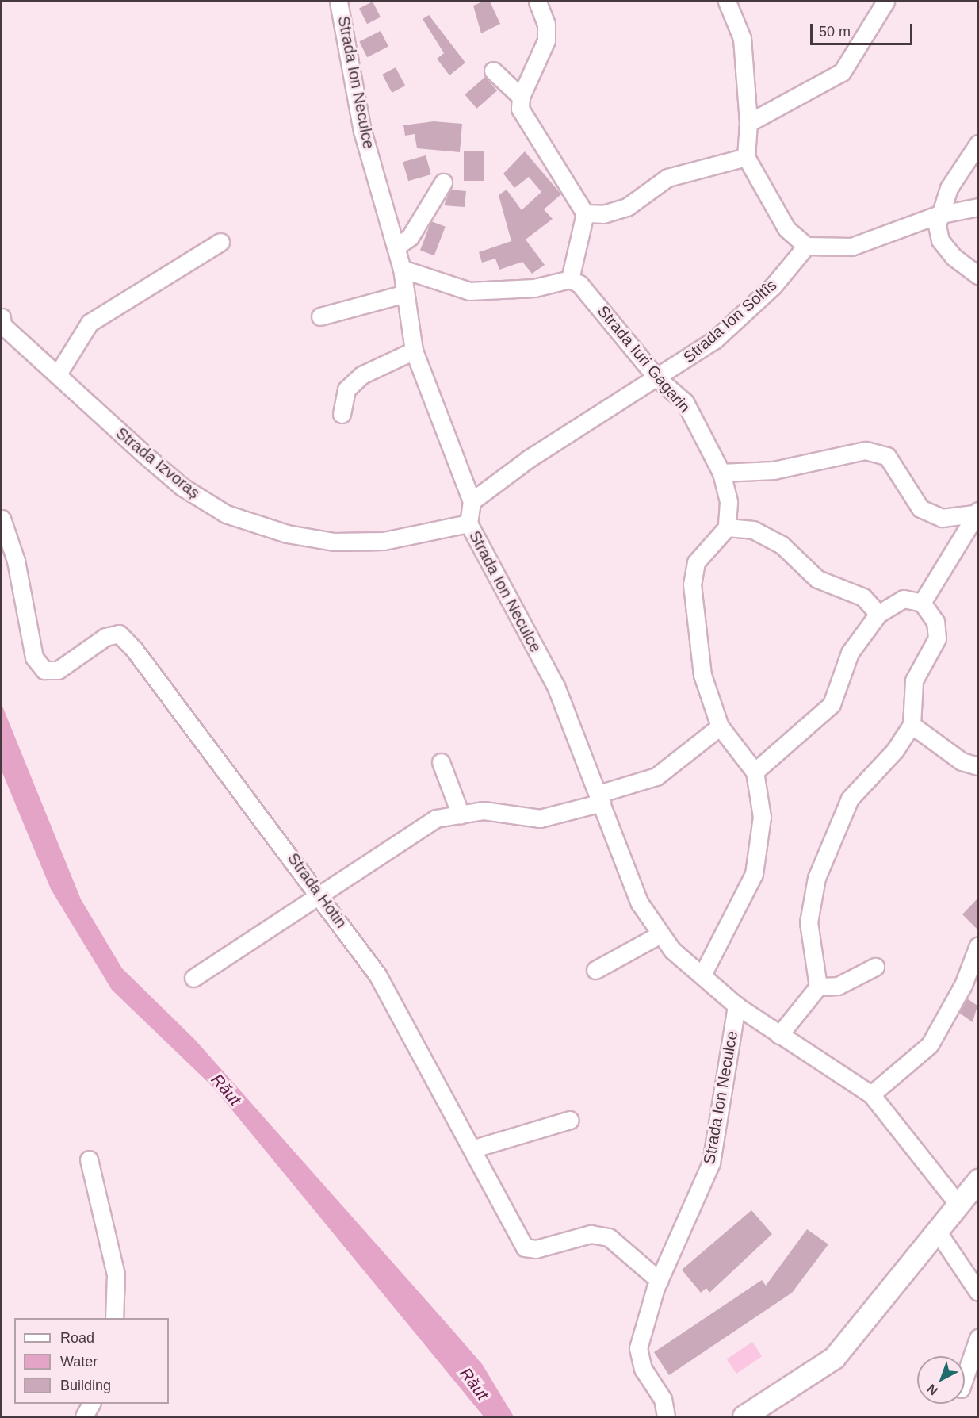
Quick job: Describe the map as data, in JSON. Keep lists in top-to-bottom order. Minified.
{"streets":{"street":["Strada Ion Neculce","Strada Ion Soltîs","Strada Iuri Gagarin","Strada Izvoraș","Strada Hotin"]},"crossings":[["Strada Ion Neculce","Strada Ion Soltîs"],["Strada Ion Neculce","Strada Izvoraș"],["Strada Ion Neculce","Strada Hotin"],["Strada Ion Soltîs","Strada Iuri Gagarin"]],"water":["Răut"],"legend":["Road","Water","Building"],"scale_bar":"50 m","north":"bottom left"}
